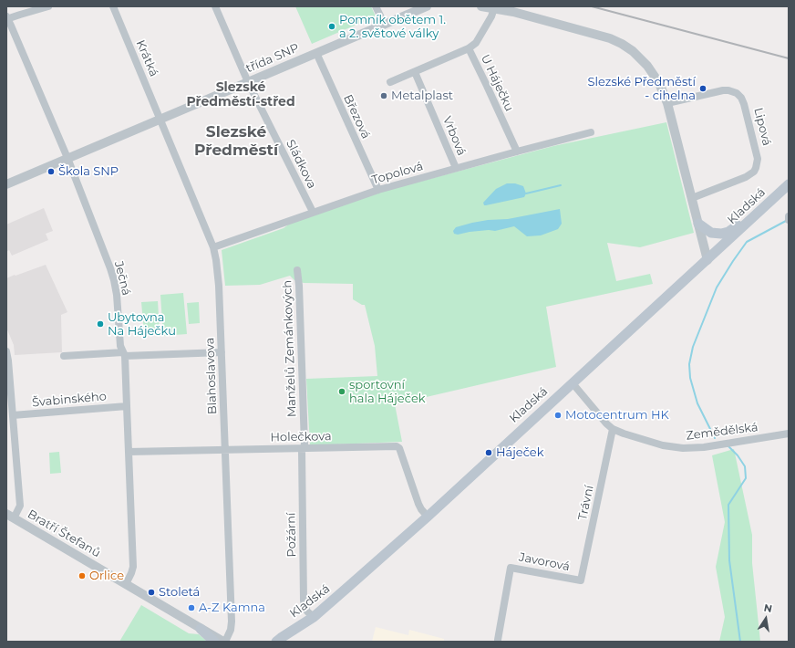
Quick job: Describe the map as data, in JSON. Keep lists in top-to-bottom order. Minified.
{"streets":{"main road":["Kladská"],"street":["Krátká","třída SNP","U Háječku","Březová","Lipová","Vrbová","Sládkova","Topolová","Ječná","Manželů Zemánkových","Blahoslavova","Švabinského","Zemědělská","Holečkova","Trávní","Bratří Štefanů","Požární","Javorová"]},"crossings":[["Krátká","třída SNP"],["Krátká","Blahoslavova"],["třída SNP","Březová"],["třída SNP","Sládkova"],["třída SNP","Ječná"],["třída SNP","Blahoslavova"],["U Háječku","Topolová"],["Březová","Topolová"],["Vrbová","Topolová"],["Sládkova","Topolová"],["Topolová","Blahoslavova"],["Kladská","Zemědělská"],["Kladská","Holečkova"],["Kladská","Požární"],["Ječná","Švabinského"],["Ječná","Holečkova"],["Ječná","Bratří Štefanů"],["Manželů Zemánkových","Holečkova"],["Manželů Zemánkových","Požární"],["Blahoslavova","Holečkova"],["Blahoslavova","Bratří Štefanů"],["Zemědělská","Trávní"],["Holečkova","Požární"],["Trávní","Javorová"]],"districts":["Slezské Předměstí-střed","Slezské Předměstí"],"places":["Pomník obětem 1. a 2. světové války","Slezské Předměstí - cihelna","Metalplast","Škola SNP","Ubytovna Na Háječku","sportovní hala Háječek","Motocentrum HK","Háječek","Orlice","Stoletá","A-Z Kamna"],"north":"top"}
